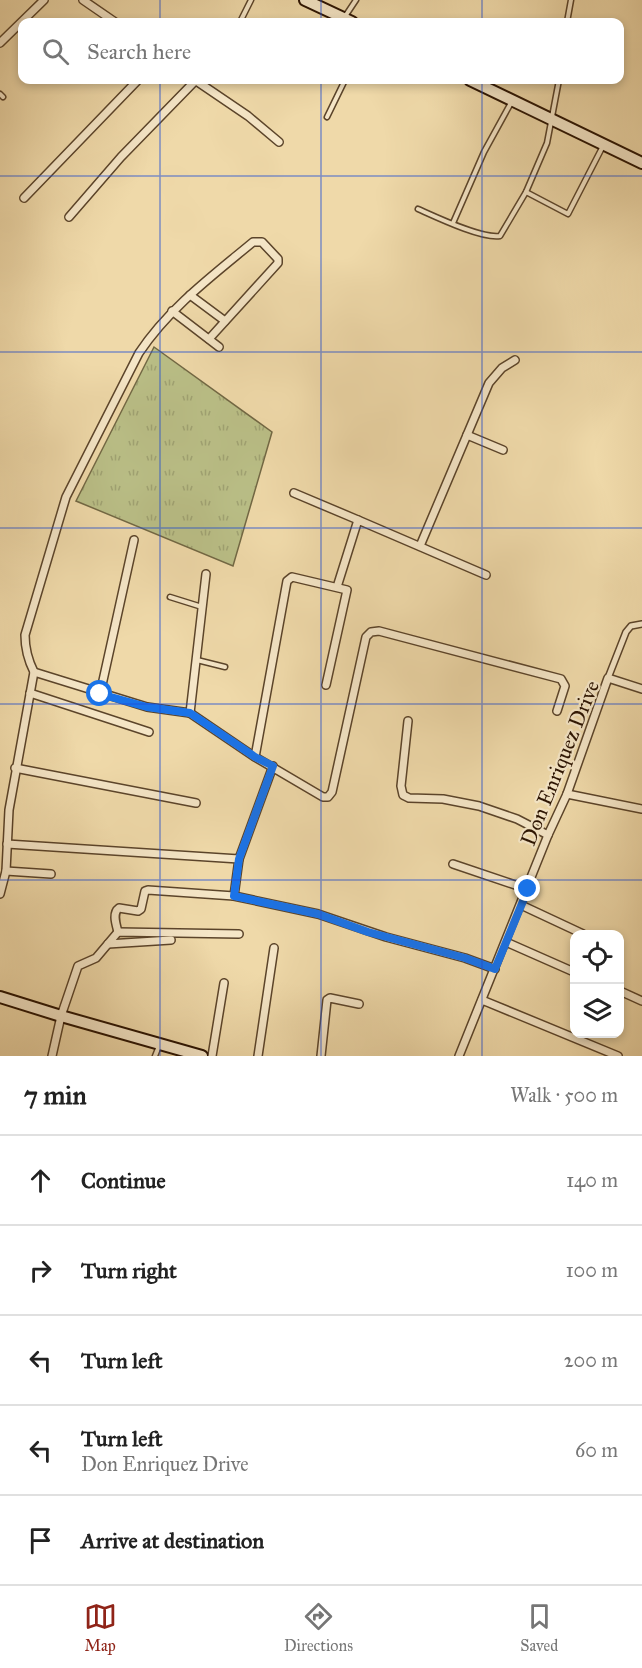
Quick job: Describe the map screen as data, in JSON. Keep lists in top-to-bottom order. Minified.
{"streets":{"street":["Don Enriquez Drive"]},"page":{"search":"Search here","heading":["7 min","Walk · 500 m"],"list":[["Continue","140 m"],["Turn right","100 m"],["Turn left","200 m"],["Turn left","Don Enriquez Drive","60 m"],"Arrive at destination"],"nav":["Map","Directions","Saved"]}}
